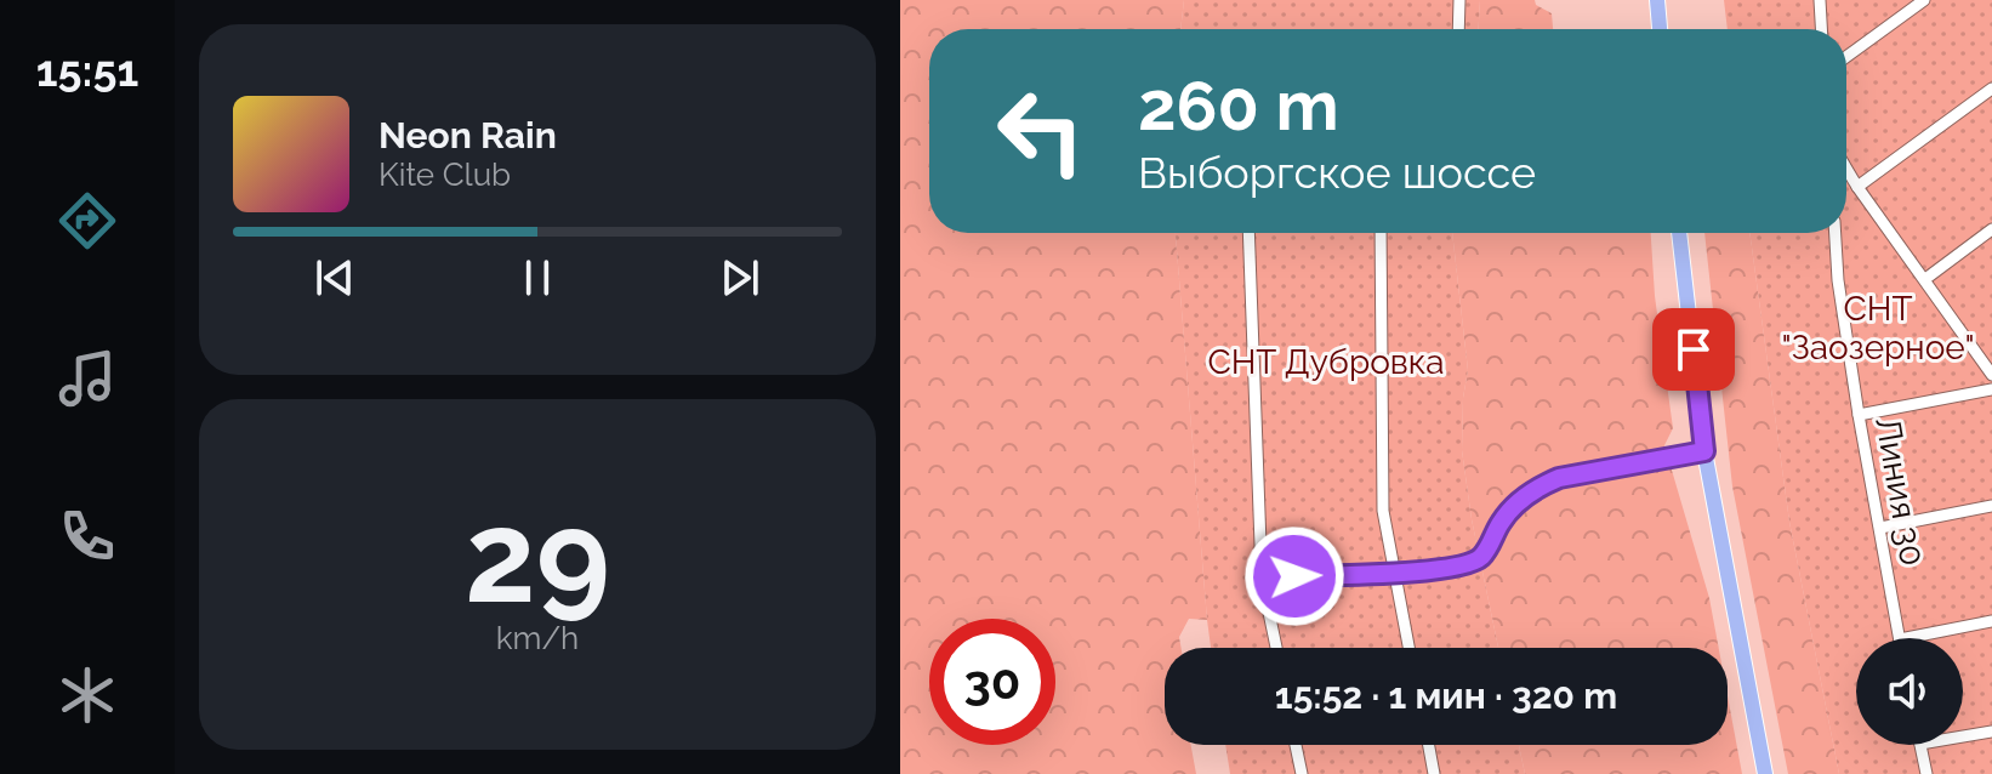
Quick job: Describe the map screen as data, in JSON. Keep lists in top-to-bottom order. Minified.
{"streets":{"street":["Линия 30"]},"parks":["СНТ \"Заозерное\"","СНТ Дубровка"],"page":{"tabs":"15:51","turn":["260 m","Выборгское шоссе"],"song":["Neon Rain","Kite Club"],"tile":["29","km/h"],"limit":"30","trip":"15:52 · 1 мин · 320 m"}}
